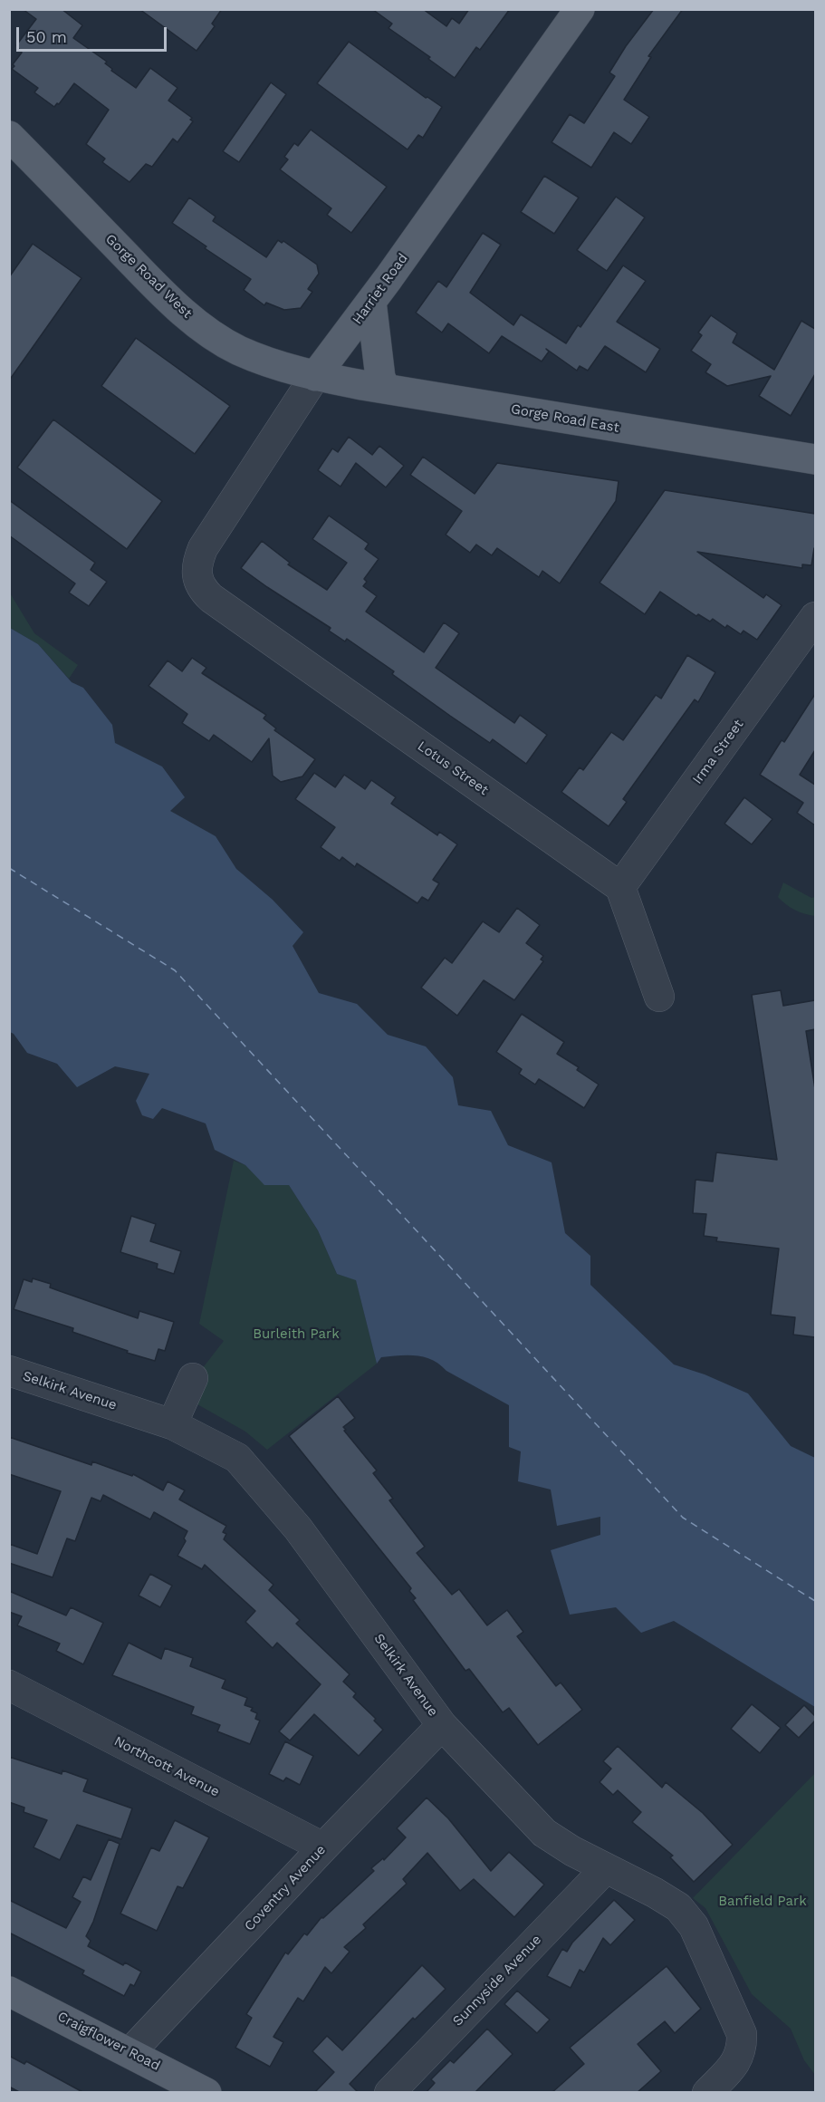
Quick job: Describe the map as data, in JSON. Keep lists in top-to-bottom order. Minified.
{"streets":{"main road":["Gorge Road West","Harriet Road","Gorge Road East","Craigflower Road"],"street":["Irma Street","Lotus Street","Selkirk Avenue","Northcott Avenue","Coventry Avenue","Sunnyside Avenue"]},"crossings":[["Gorge Road West","Harriet Road"],["Gorge Road West","Gorge Road East"],["Harriet Road","Gorge Road East"],["Harriet Road","Lotus Street"],["Irma Street","Lotus Street"],["Selkirk Avenue","Coventry Avenue"],["Selkirk Avenue","Sunnyside Avenue"],["Northcott Avenue","Coventry Avenue"],["Coventry Avenue","Craigflower Road"]],"parks":["Burleith Park","Banfield Park"],"scale_bar":"50 m"}
